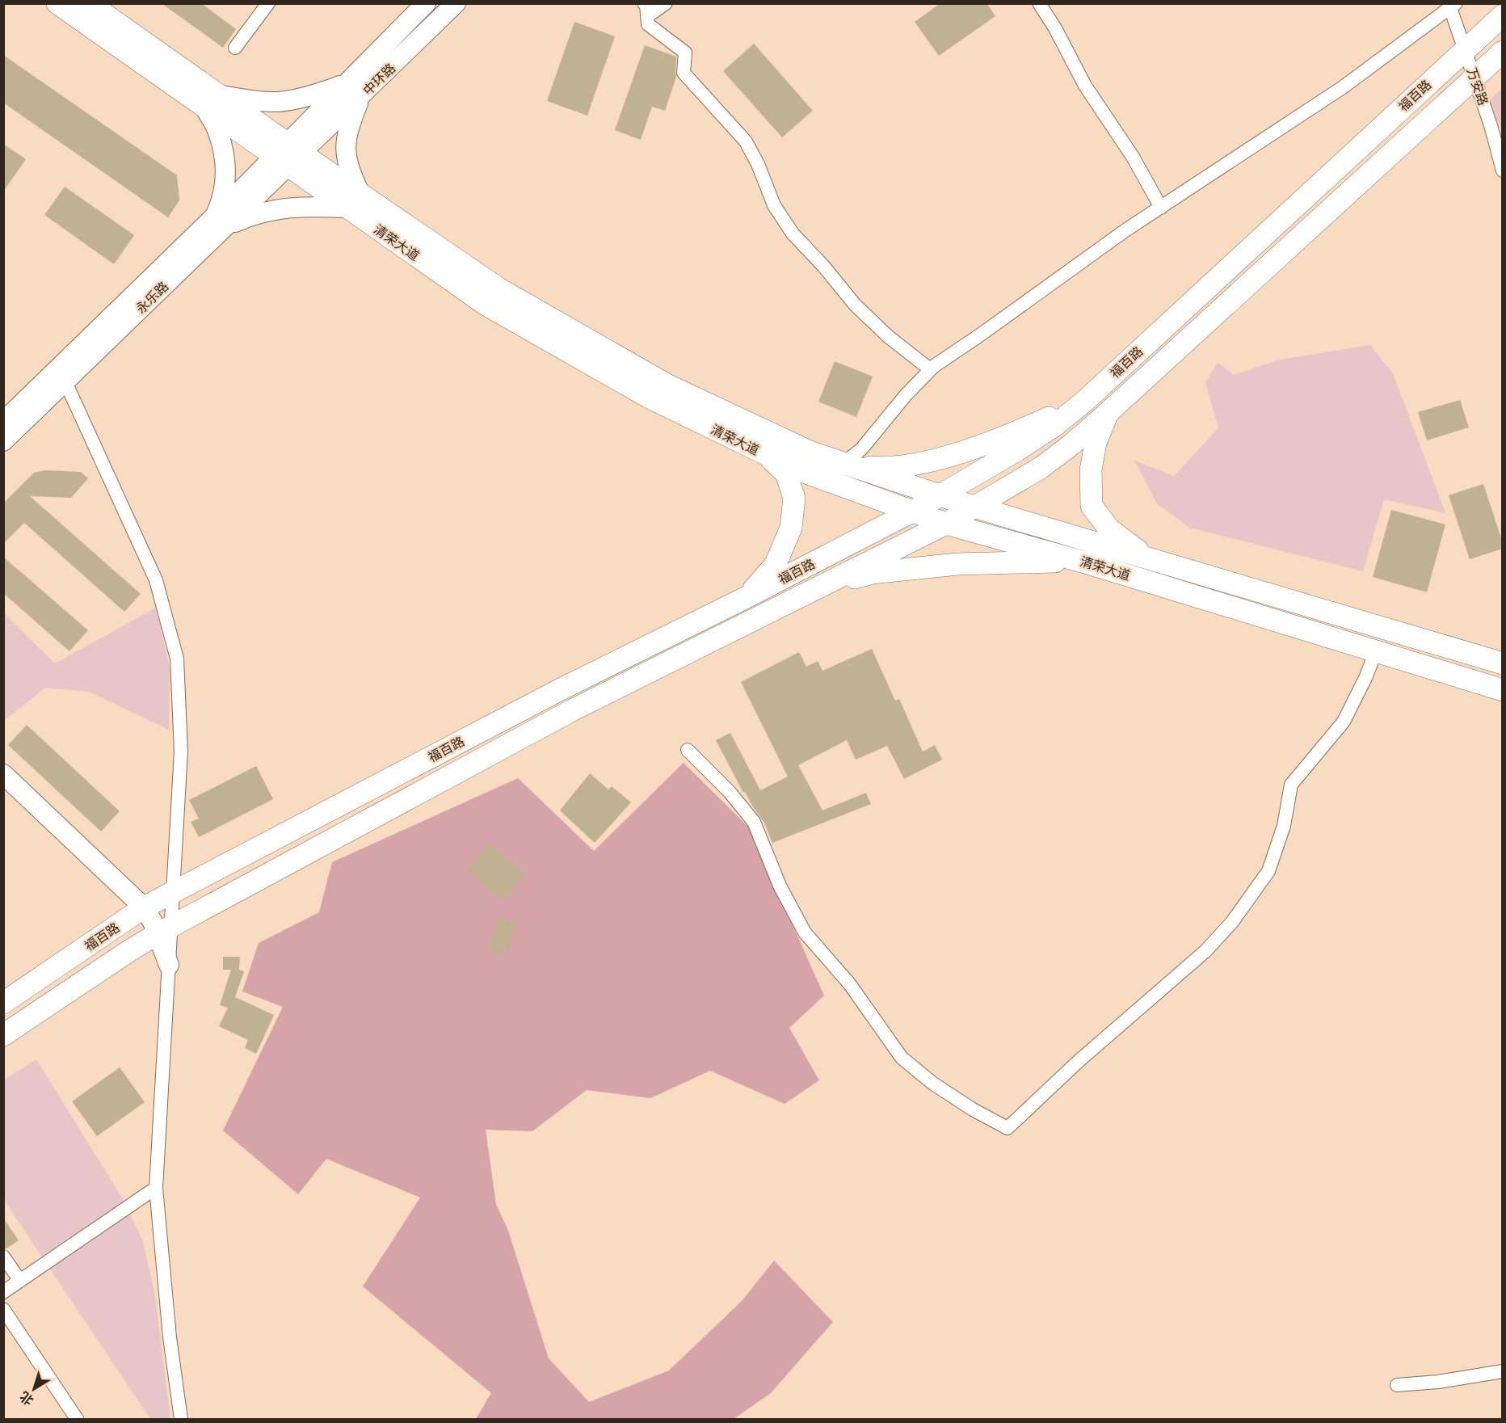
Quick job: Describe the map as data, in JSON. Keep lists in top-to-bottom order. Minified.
{"streets":{"main road":["福百路","清荣大道"],"street":["中环路","万安路","永乐路"]},"crossings":[["中环路","清荣大道"],["中环路","永乐路"],["万安路","福百路"],["福百路","清荣大道"],["清荣大道","永乐路"]],"north":"bottom left"}
